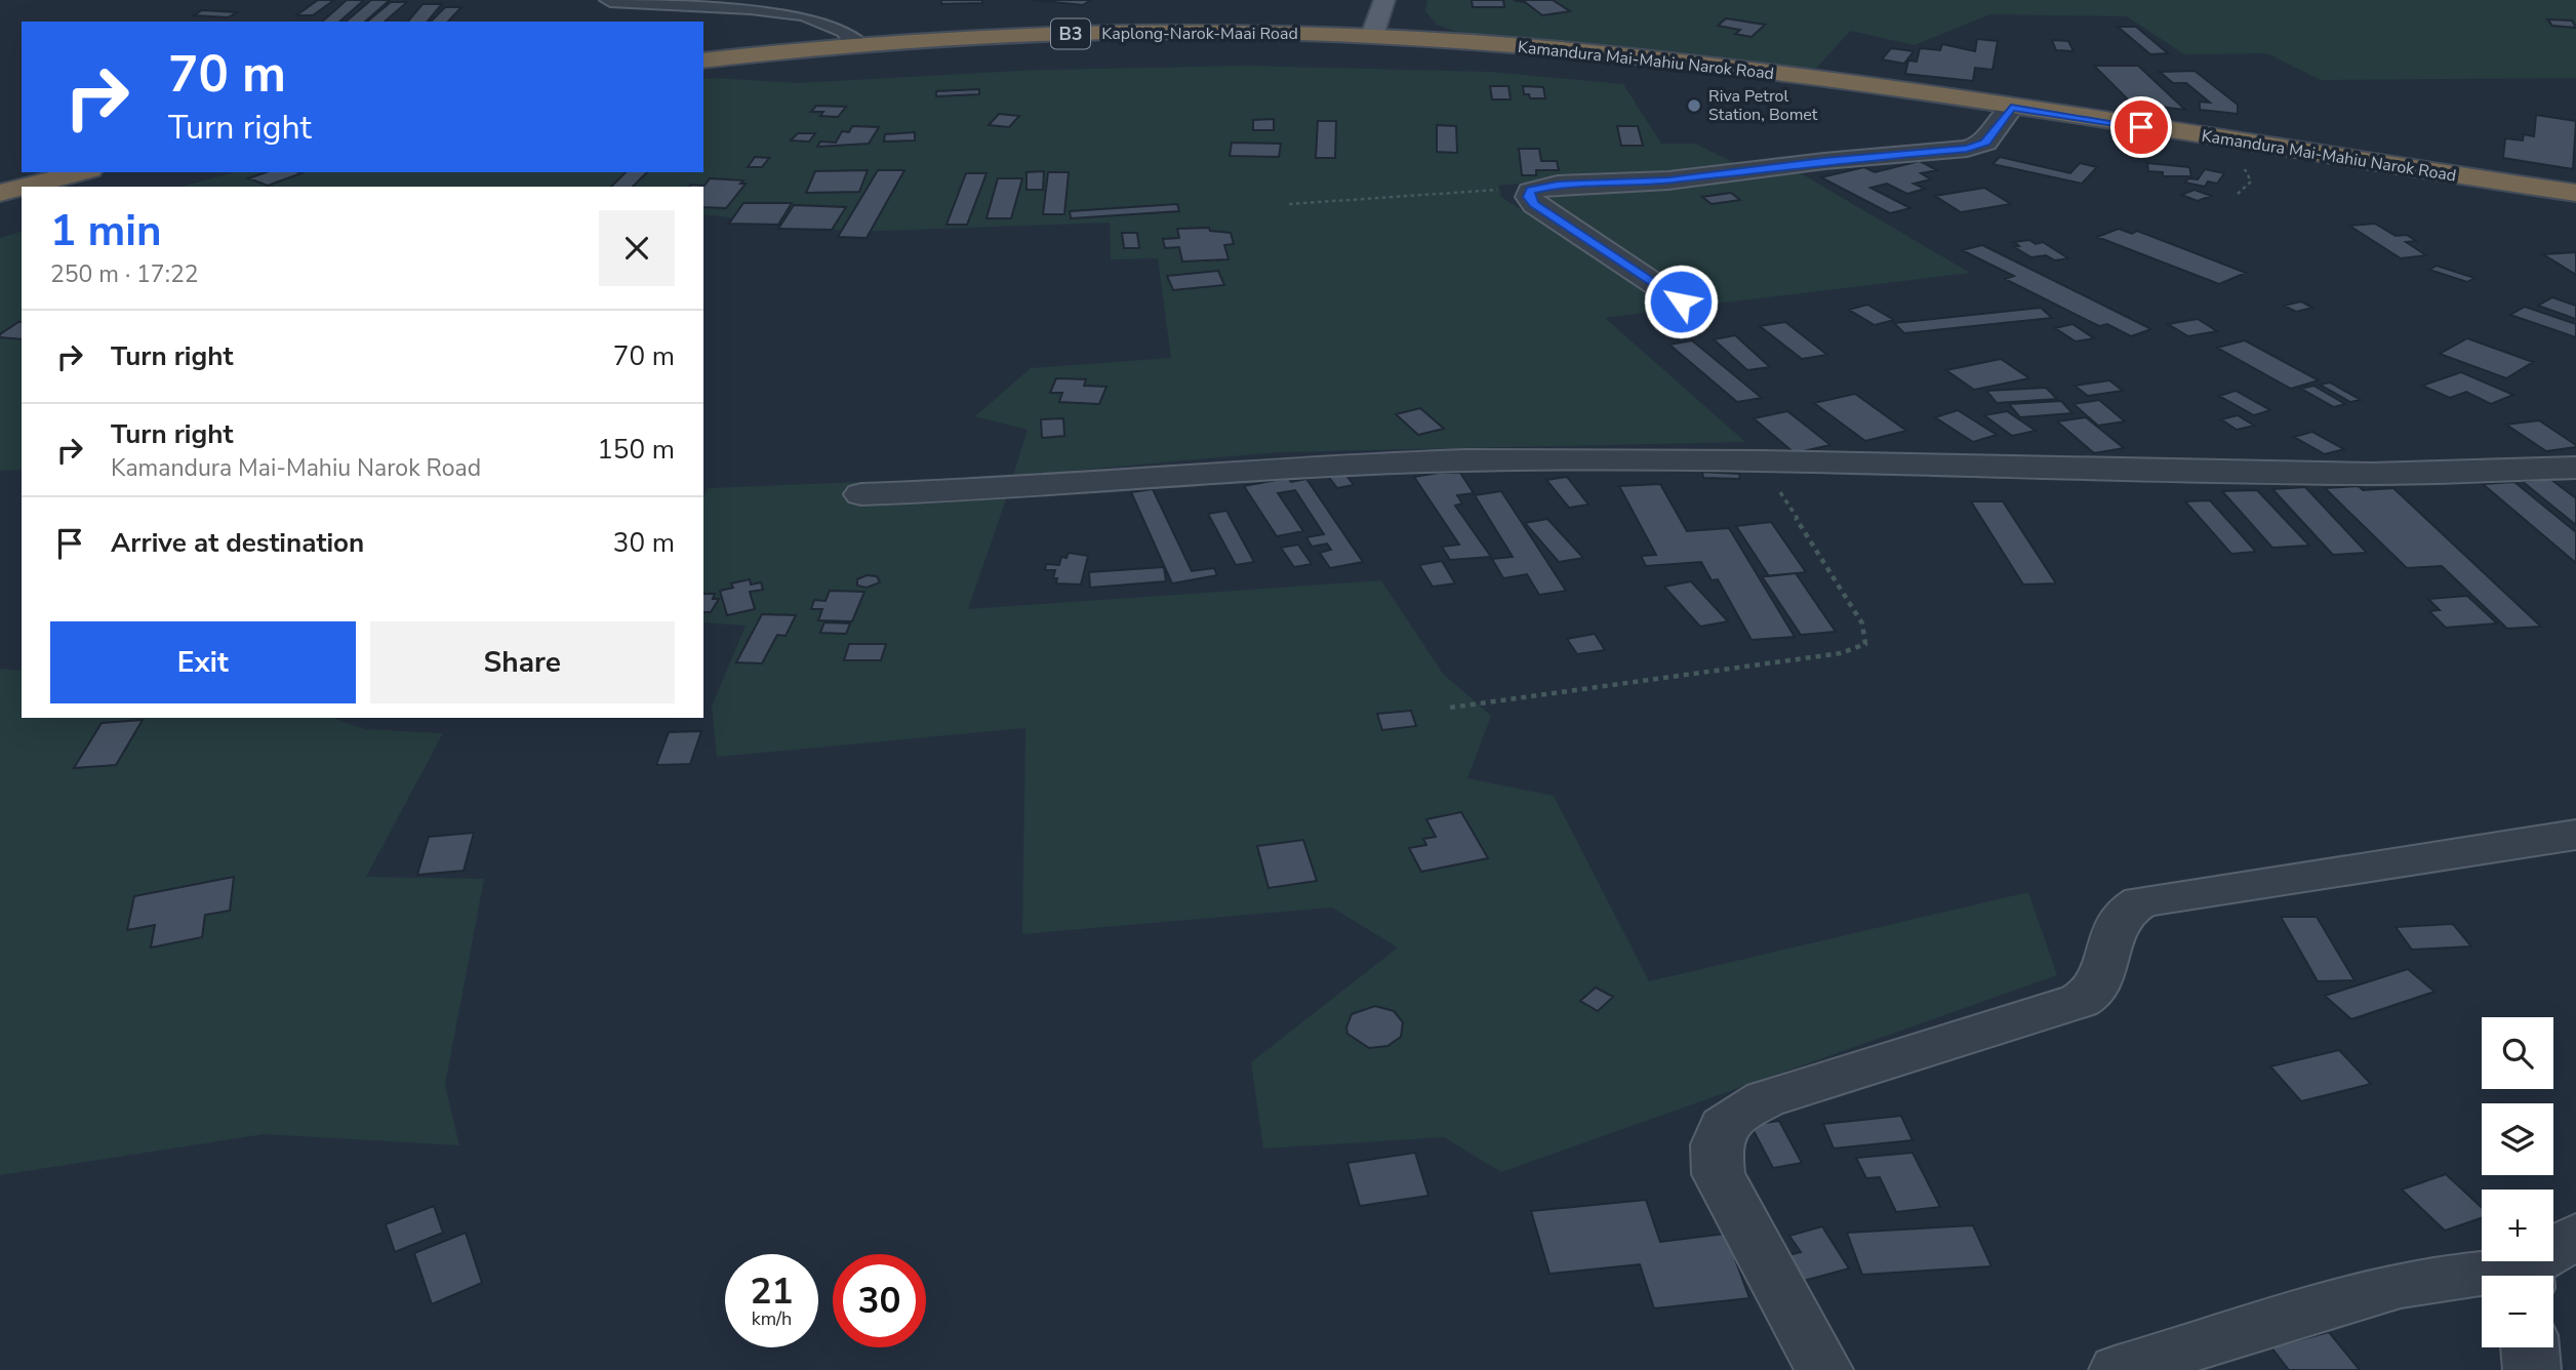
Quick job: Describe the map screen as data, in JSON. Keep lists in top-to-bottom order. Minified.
{"streets":{"highway":["B3","Kaplong-Narok-Maai Road","Kamandura Mai-Mahiu Narok Road"]},"crossings":[["Kaplong-Narok-Maai Road","Kamandura Mai-Mahiu Narok Road"]],"places":["Riva Petrol Station, Bomet"],"page":{"turn":["70 m","Turn right"],"heading":["1 min","250 m · 17:22"],"list":[{"name":"Turn right","value":"70 m"},{"name":"Turn right","note":"Kamandura Mai-Mahiu Narok Road","value":"150 m"},{"name":"Arrive at destination","value":"30 m"}],"buttons":["Exit","Share"],"map_buttons":["+","−"],"speed":"21 km/h","limit":"30"}}
